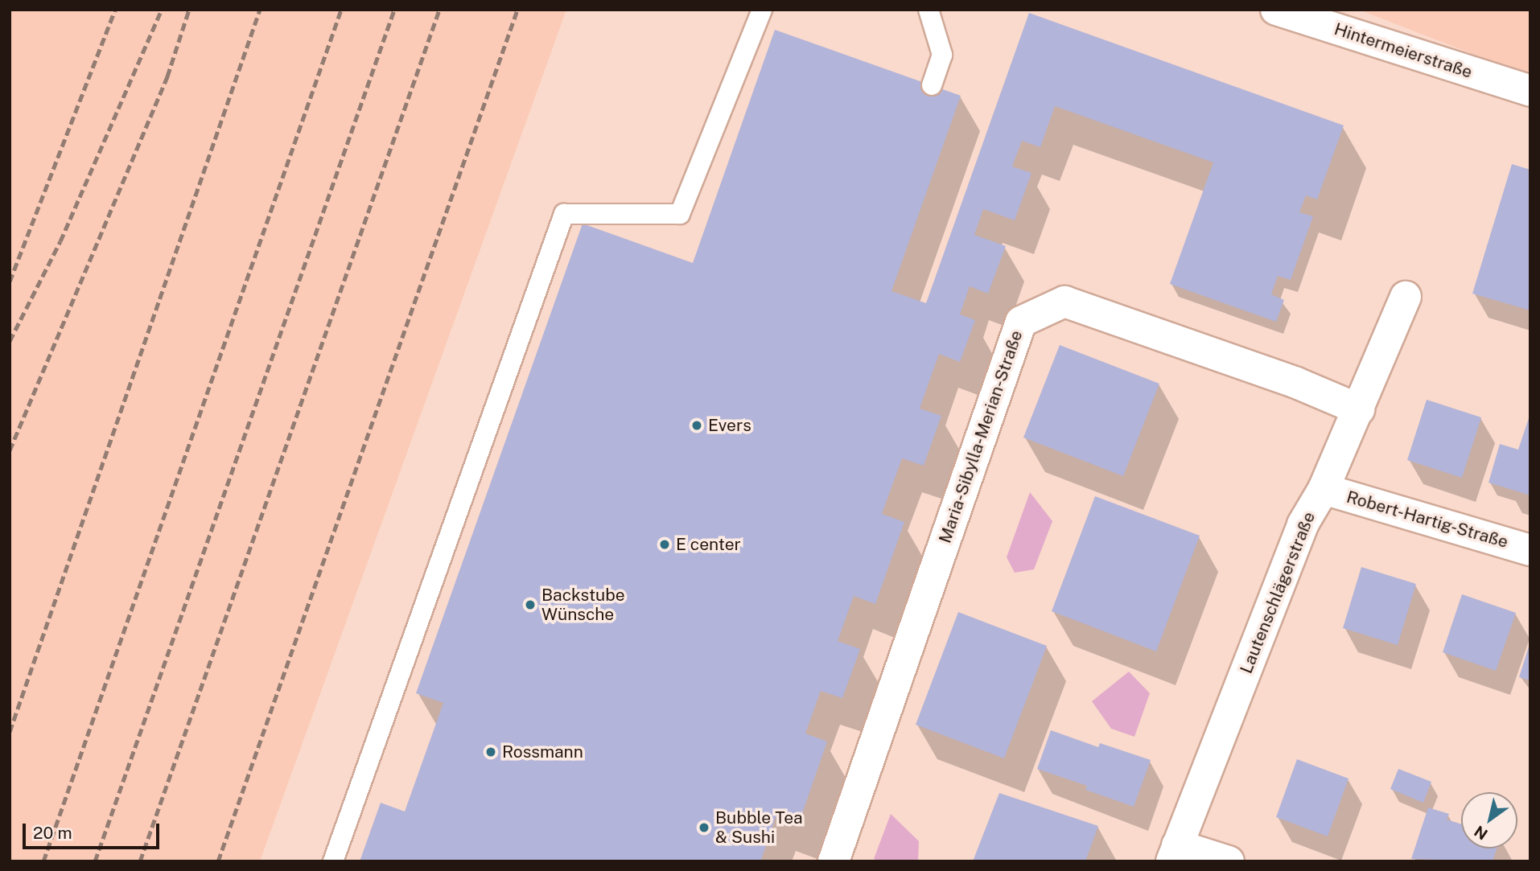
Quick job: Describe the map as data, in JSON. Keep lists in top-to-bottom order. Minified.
{"streets":{"street":["Hintermeierstraße","Maria-Sibylla-Merian-Straße","Robert-Hartig-Straße","Lautenschlägerstraße"]},"crossings":[["Maria-Sibylla-Merian-Straße","Lautenschlägerstraße"],["Robert-Hartig-Straße","Lautenschlägerstraße"]],"places":["Evers","E center","Backstube Wünsche","Rossmann","Bubble Tea & Sushi"],"scale_bar":"20 m","north":"bottom left"}
